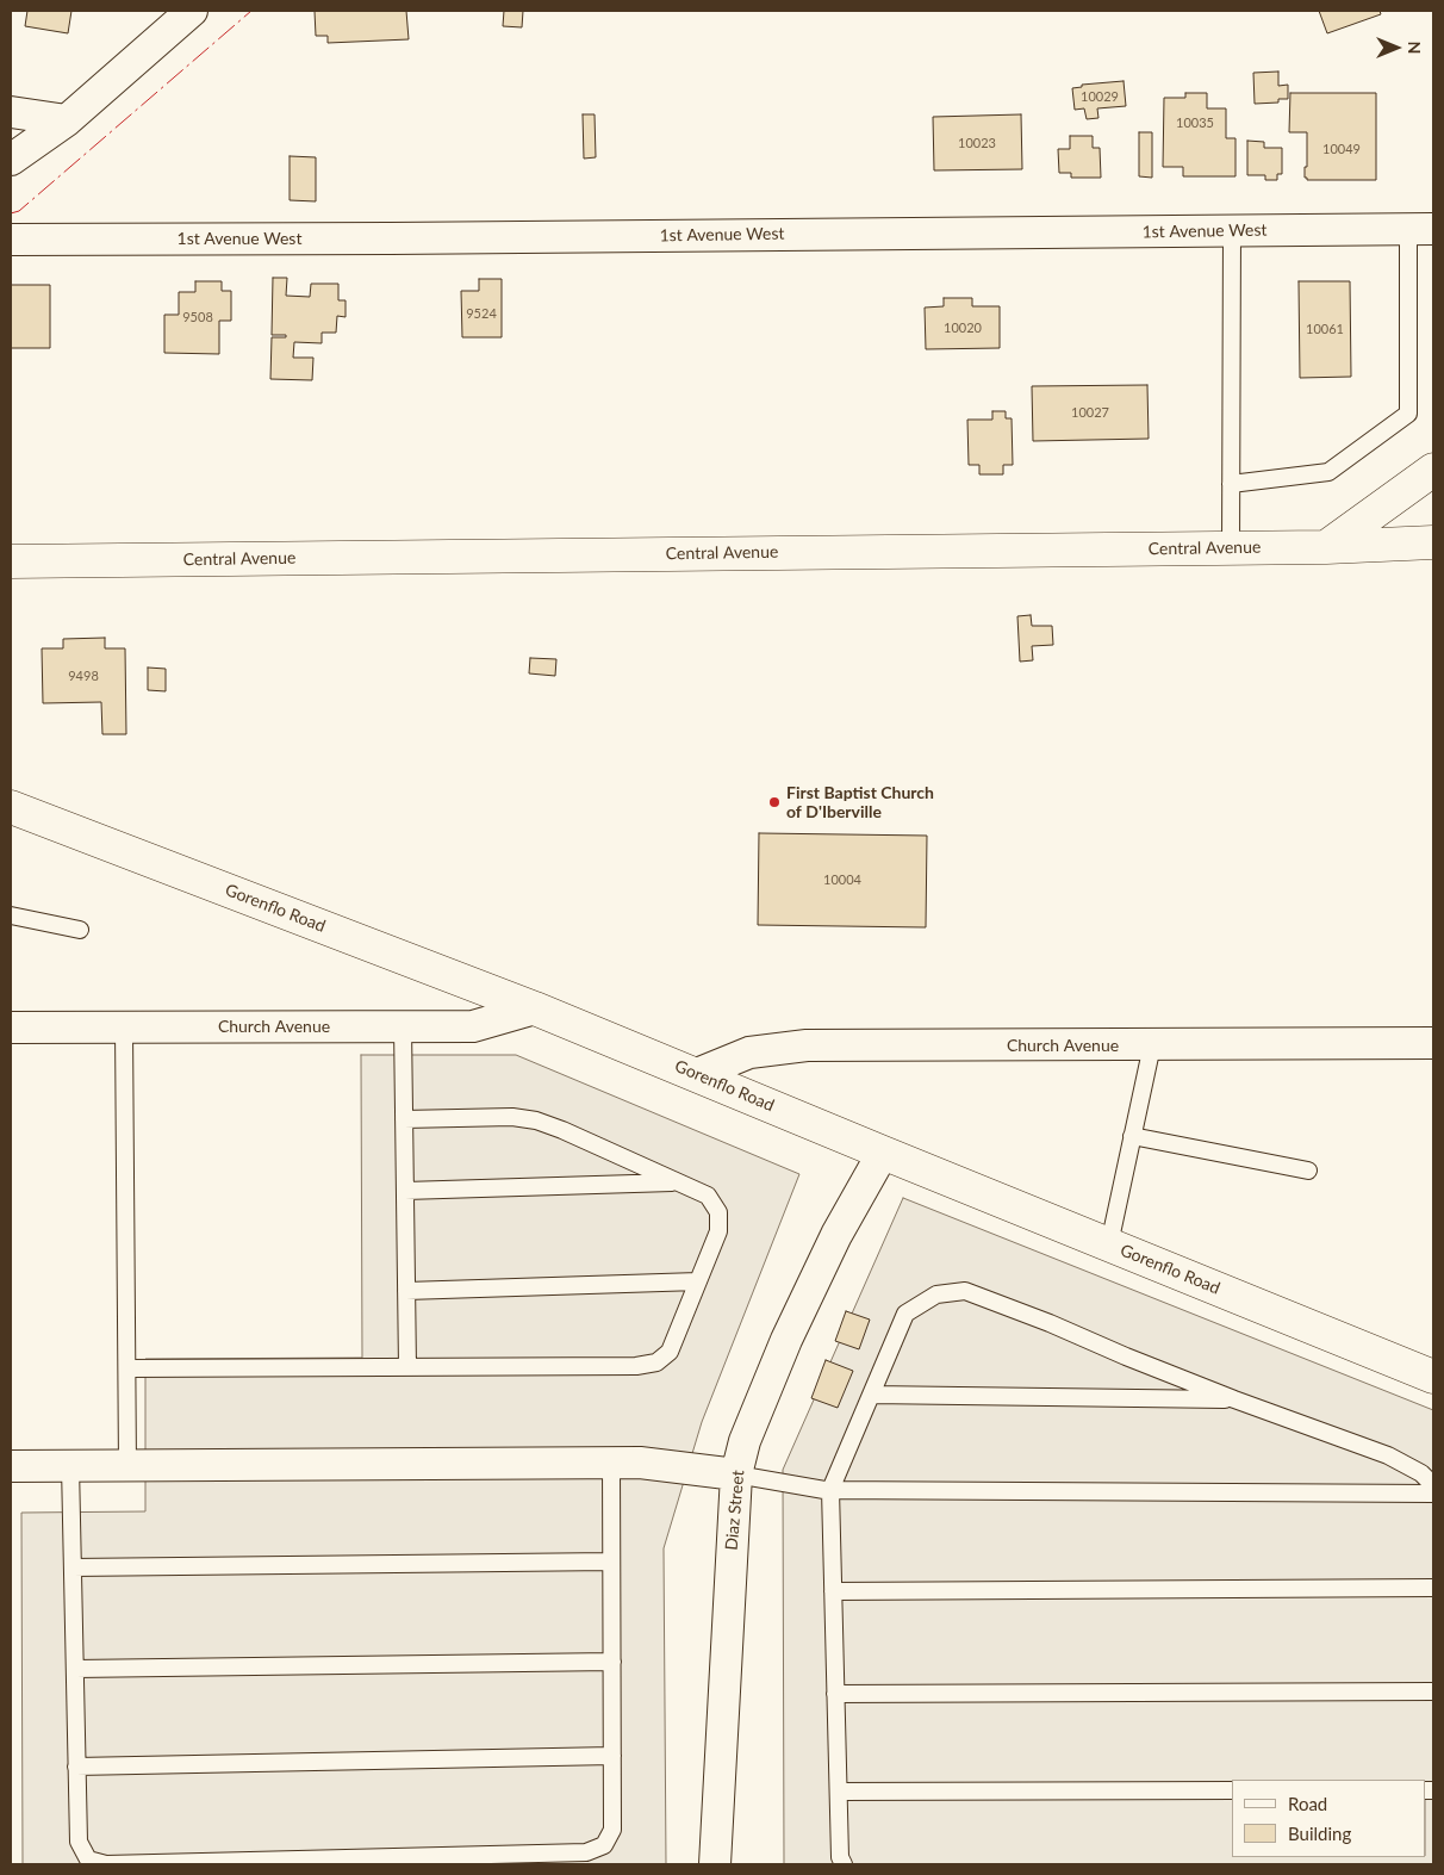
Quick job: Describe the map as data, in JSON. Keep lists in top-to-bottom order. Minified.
{"streets":{"street":["1st Avenue West","Central Avenue","Gorenflo Road","Church Avenue","Diaz Street"]},"crossings":[["Gorenflo Road","Church Avenue"],["Gorenflo Road","Diaz Street"]],"places":["First Baptist Church of D'Iberville"],"house_numbers":["10029","10035","10023","10049","9524","9508","10020","10061","10027","9498","10004"],"legend":["Road","Building"],"north":"right"}
